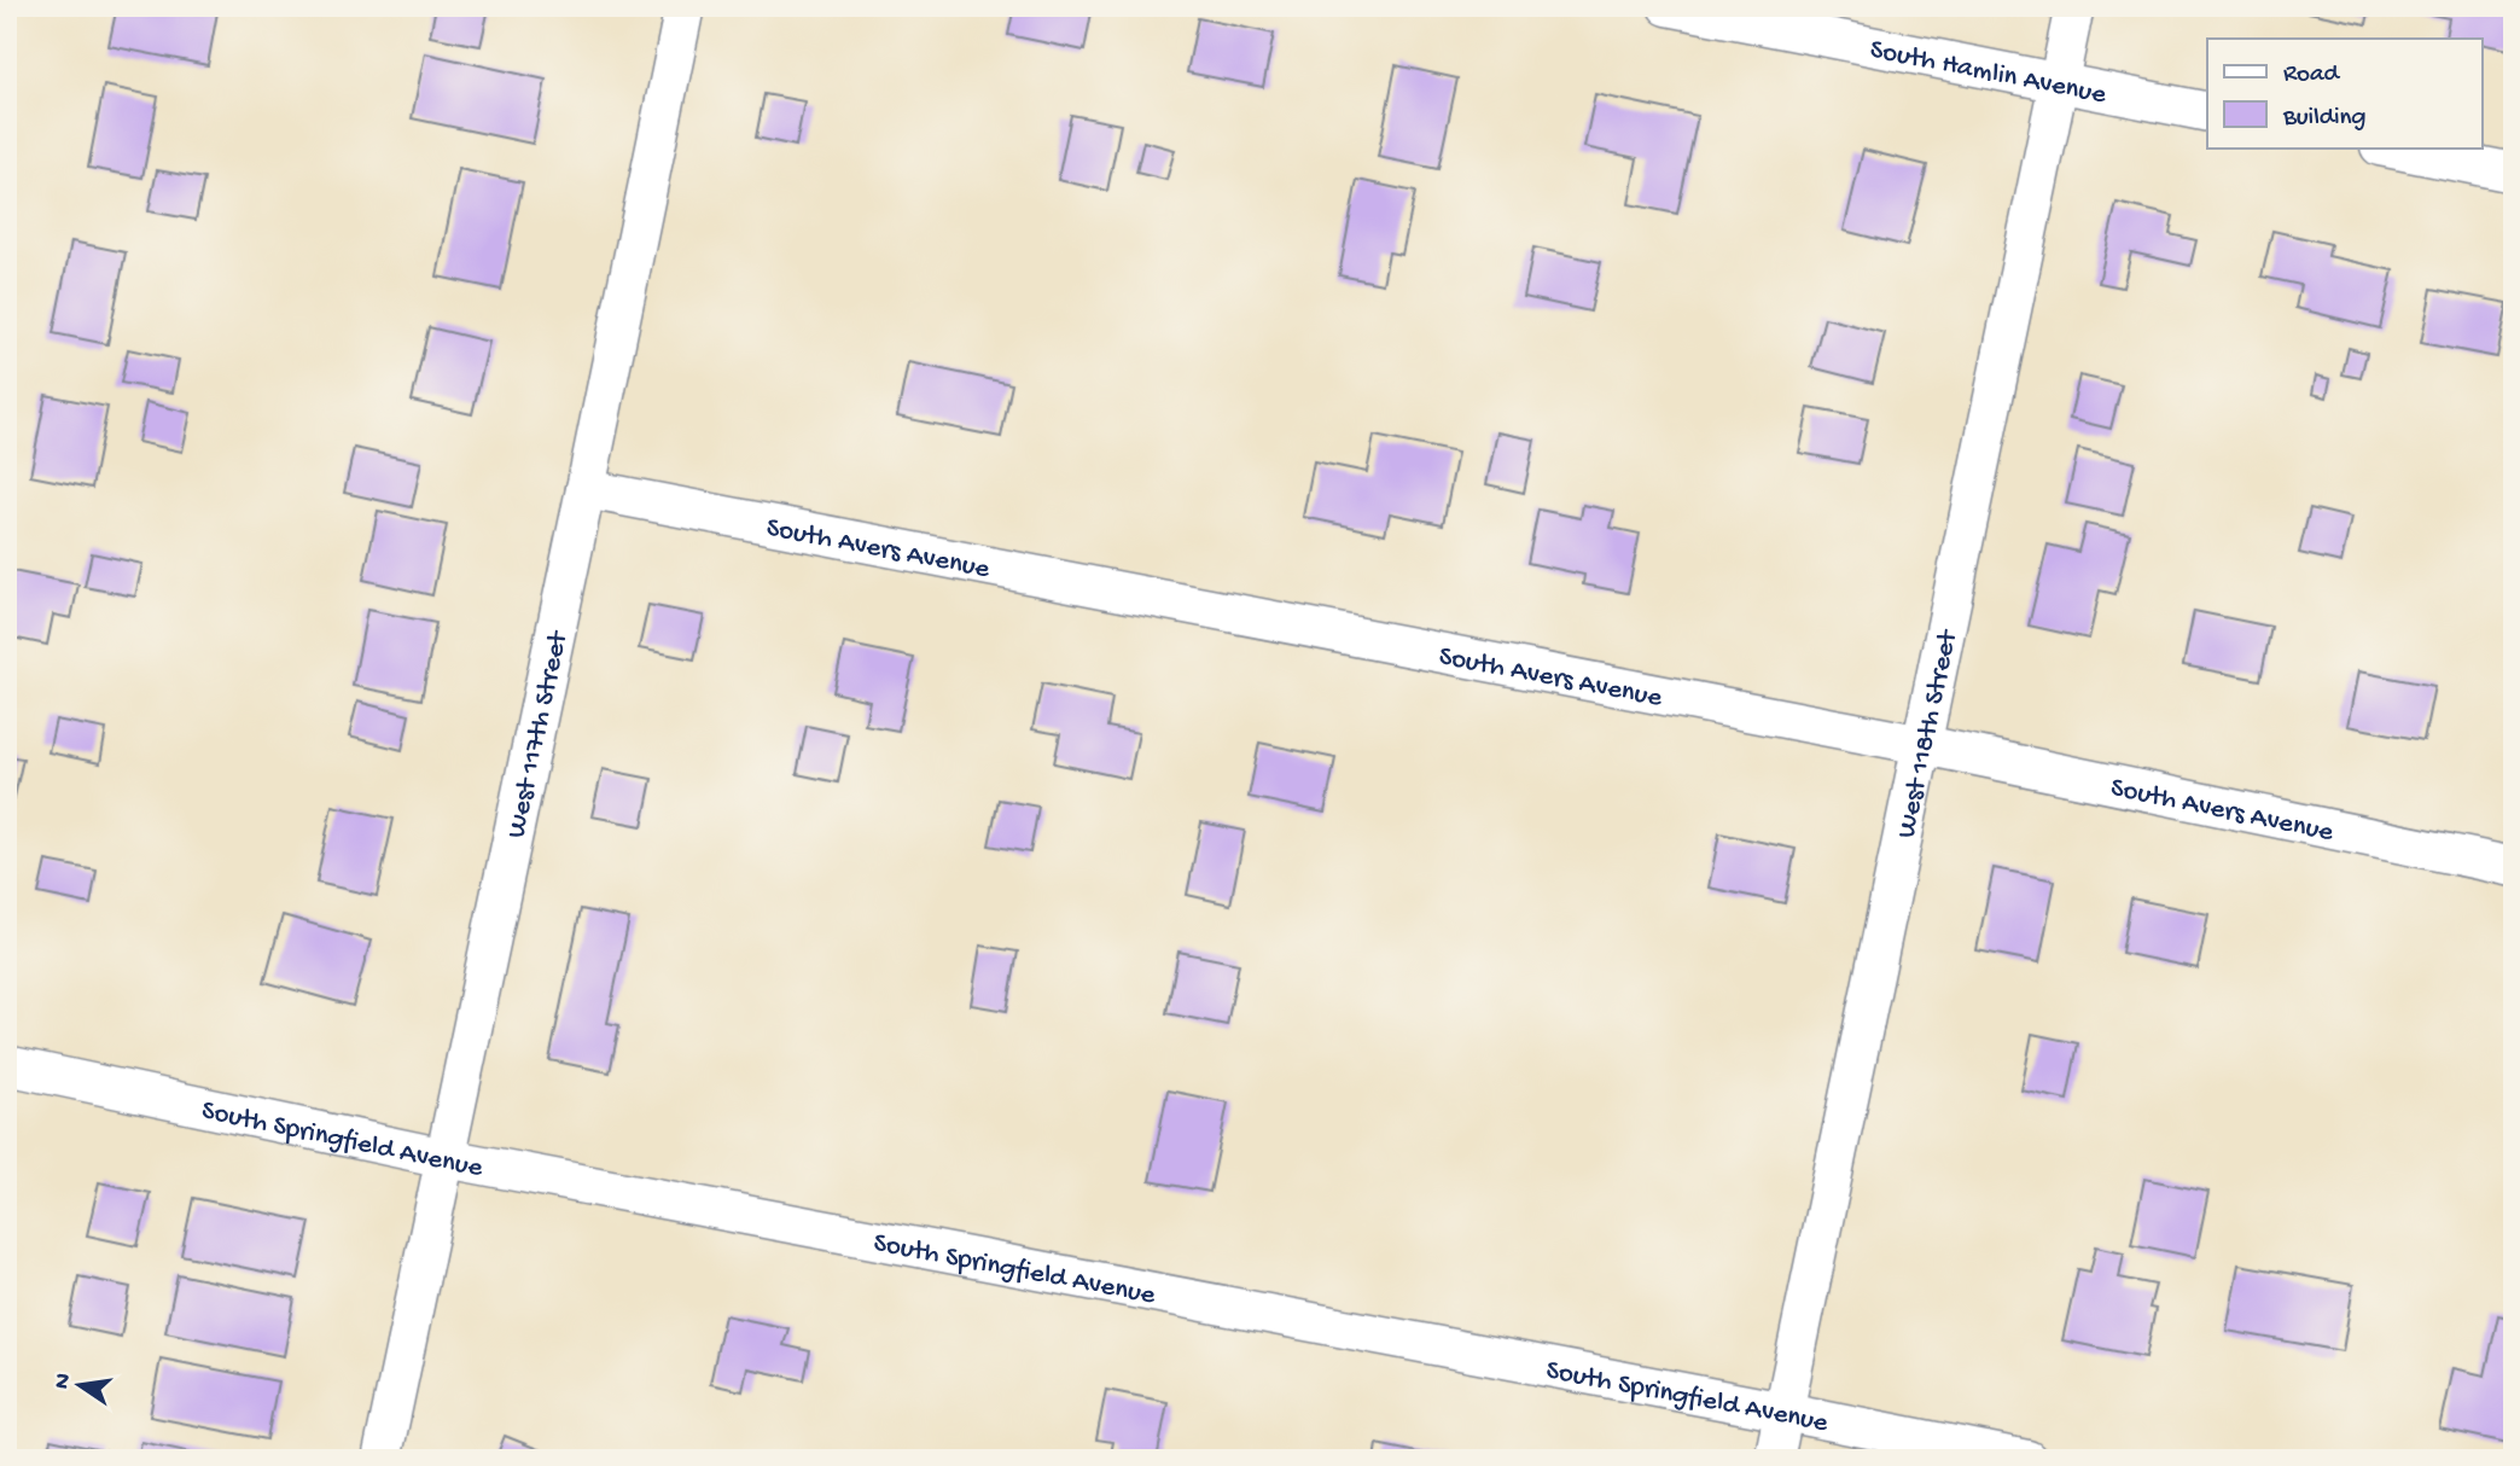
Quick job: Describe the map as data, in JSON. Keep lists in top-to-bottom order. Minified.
{"streets":{"street":["South Hamlin Avenue","South Avers Avenue","West 117th Street","West 118th Street","South Springfield Avenue"]},"crossings":[["South Hamlin Avenue","West 118th Street"],["South Avers Avenue","West 117th Street"],["South Avers Avenue","West 118th Street"],["West 117th Street","South Springfield Avenue"],["West 118th Street","South Springfield Avenue"]],"legend":["Road","Building"],"north":"left"}
